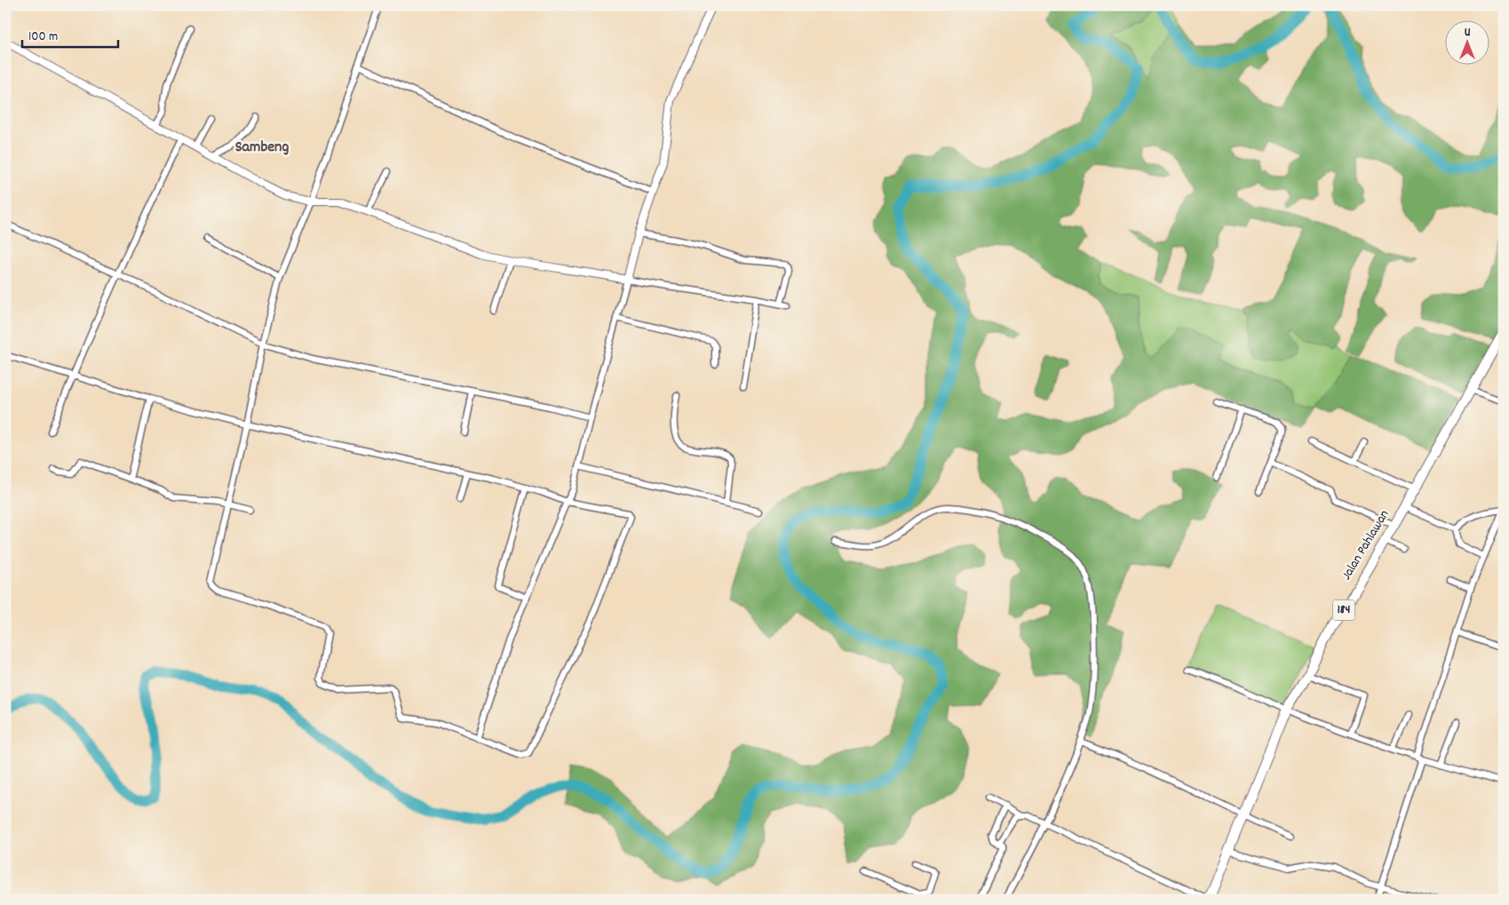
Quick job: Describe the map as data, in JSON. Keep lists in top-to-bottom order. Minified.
{"streets":{"main road":["Jalan Pahlawan","184"]},"districts":["Sambeng"],"scale_bar":"100 m","north":"top"}
